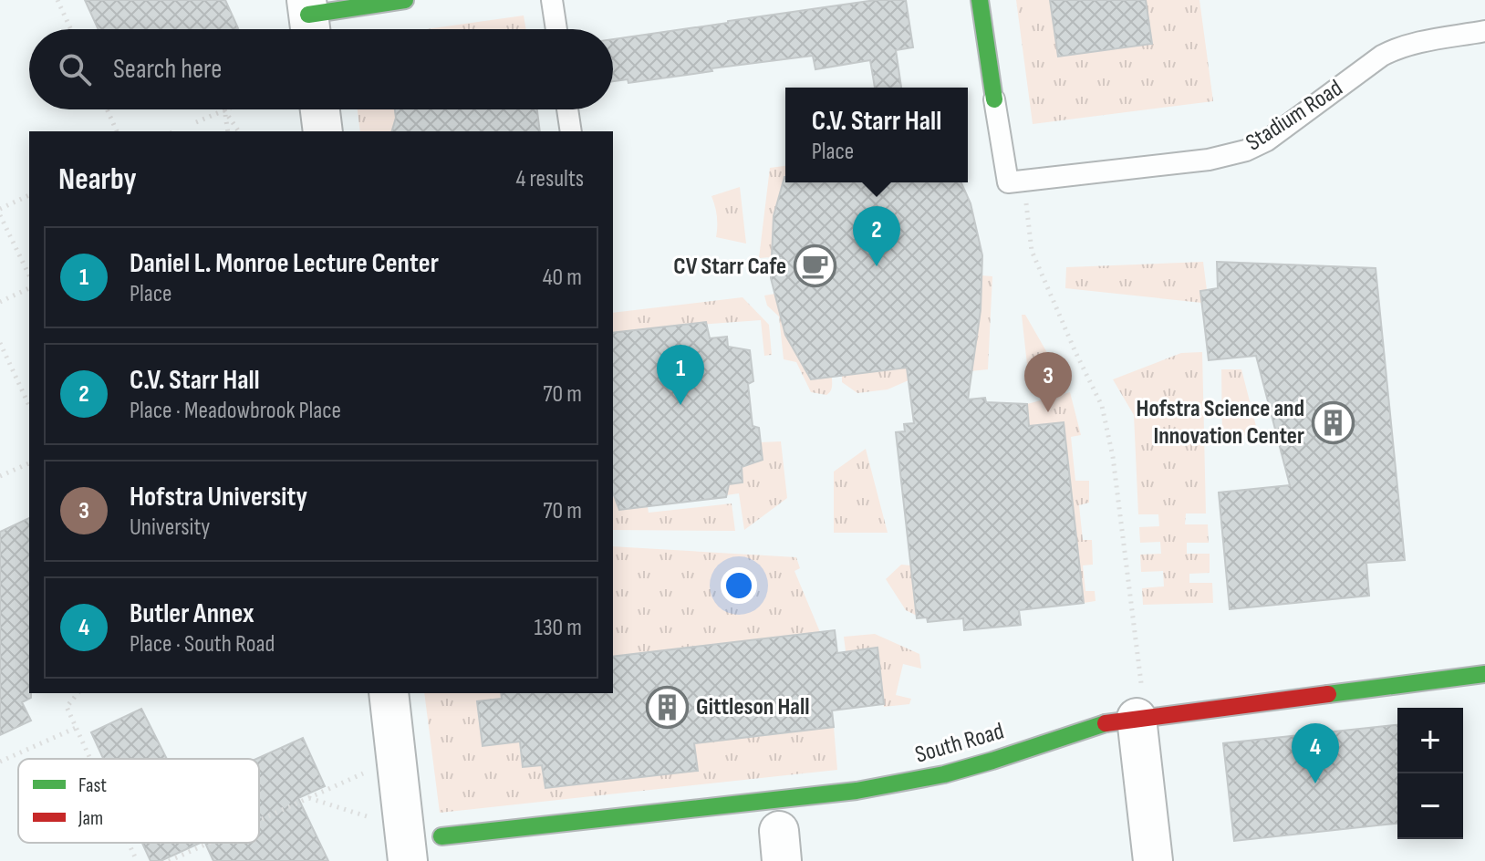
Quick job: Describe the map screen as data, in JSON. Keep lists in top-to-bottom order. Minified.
{"streets":{"street":["South Road"],"lane":["Stadium Road"]},"places":{"cafe":["CV Starr Cafe"],"building":["Hofstra Science and Innovation Center","Gittleson Hall"]},"legend":["Fast","Jam"],"page":{"search":"Search here","popup":["C.V. Starr Hall","Place"],"heading":["Nearby","4 results"],"pins":["2","1","3","4"],"list":[{"mark":"1","name":"Daniel L. Monroe Lecture Center","note":"Place","value":"40 m"},{"mark":"2","name":"C.V. Starr Hall","note":"Place · Meadowbrook Place","value":"70 m"},{"mark":"3","name":"Hofstra University","note":"University","value":"70 m"},{"mark":"4","name":"Butler Annex","note":"Place · South Road","value":"130 m"}],"map_buttons":["+","−"]}}
